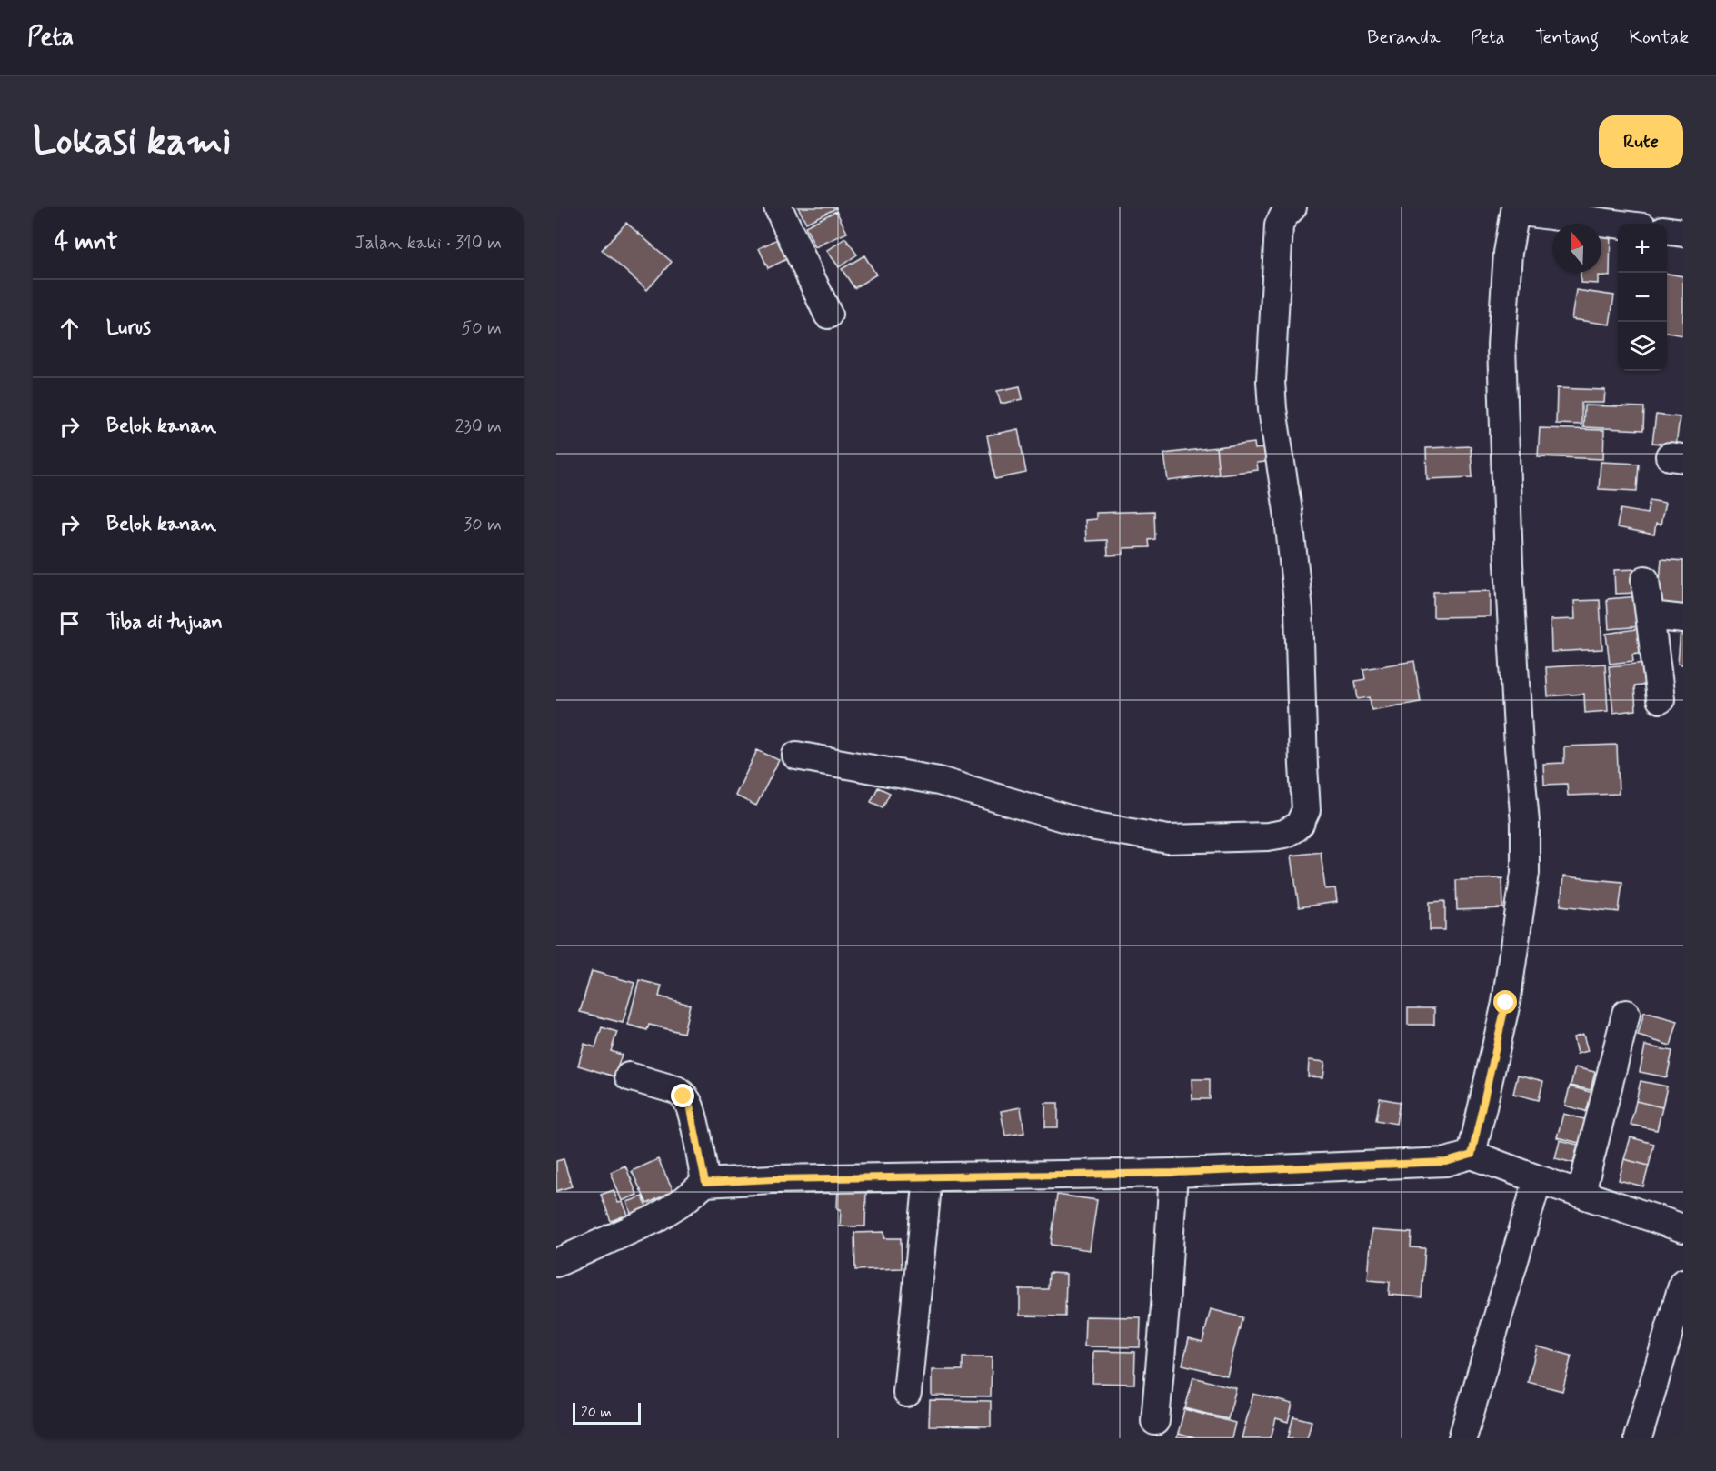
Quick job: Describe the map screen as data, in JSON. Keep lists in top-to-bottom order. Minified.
{"scale_bar":"20 m","north":"top","page":{"header":"Peta","nav":["Beranda","Peta","Tentang","Kontak"],"buttons":"Rute","title":"Lokasi kami","heading":["4 mnt","Jalan kaki · 310 m"],"map_buttons":["+","−"],"list":[["Lurus","50 m"],["Belok kanan","230 m"],["Belok kanan","30 m"],"Tiba di tujuan"],"scale":"20 m"}}
